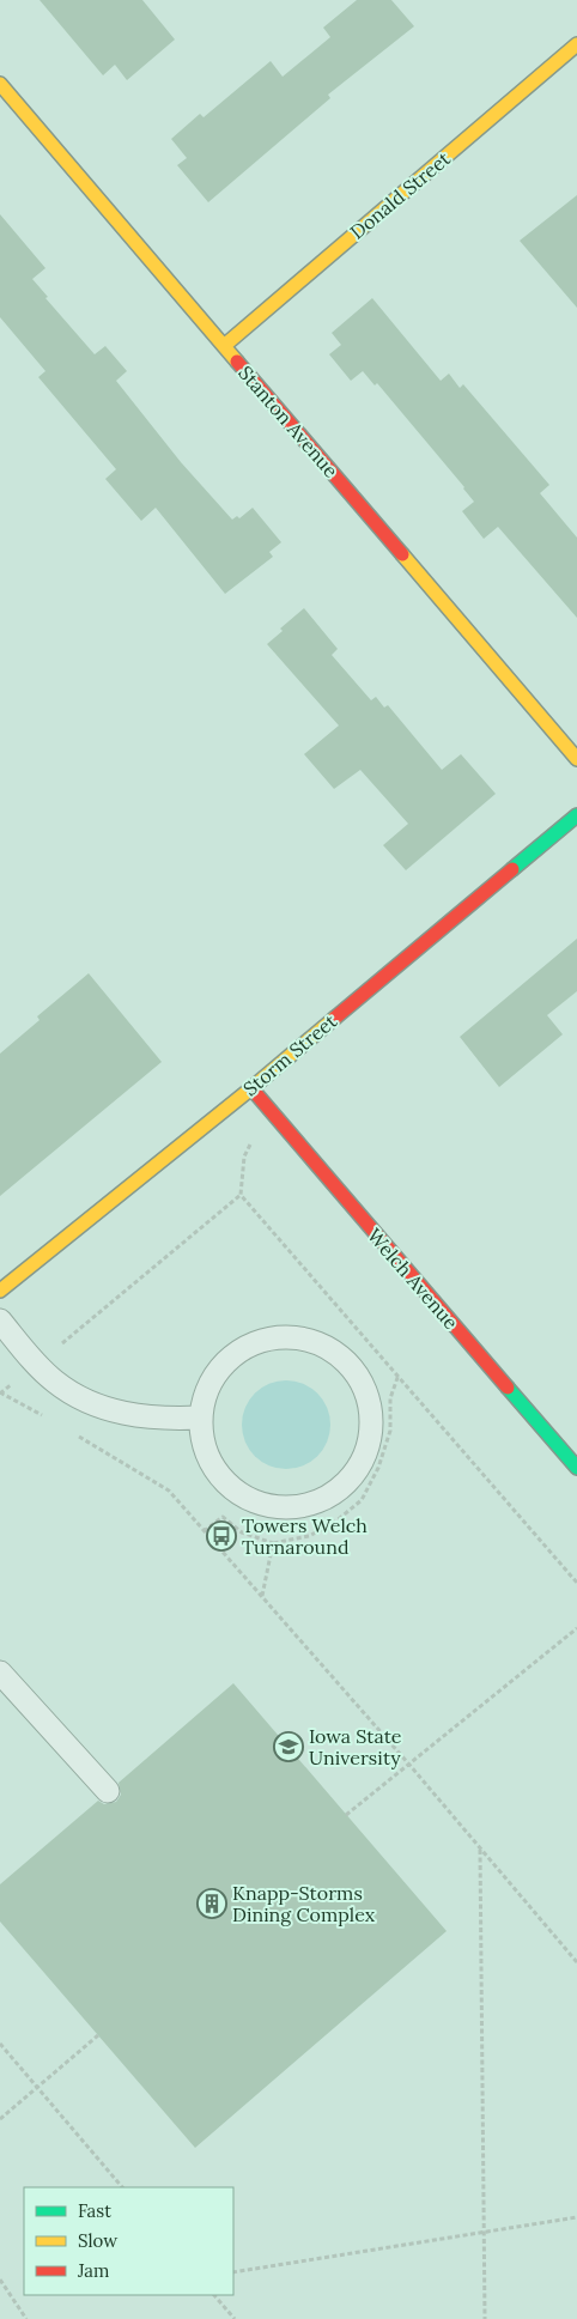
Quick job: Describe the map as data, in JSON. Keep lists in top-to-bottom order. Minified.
{"streets":{"street":["Donald Street","Stanton Avenue","Storm Street","Welch Avenue"]},"crossings":[["Donald Street","Stanton Avenue"],["Storm Street","Welch Avenue"]],"places":{"bus stop":["Towers Welch Turnaround"],"school or university":["Iowa State University"],"building":["Knapp-Storms Dining Complex"]},"legend":["Fast","Slow","Jam"]}
